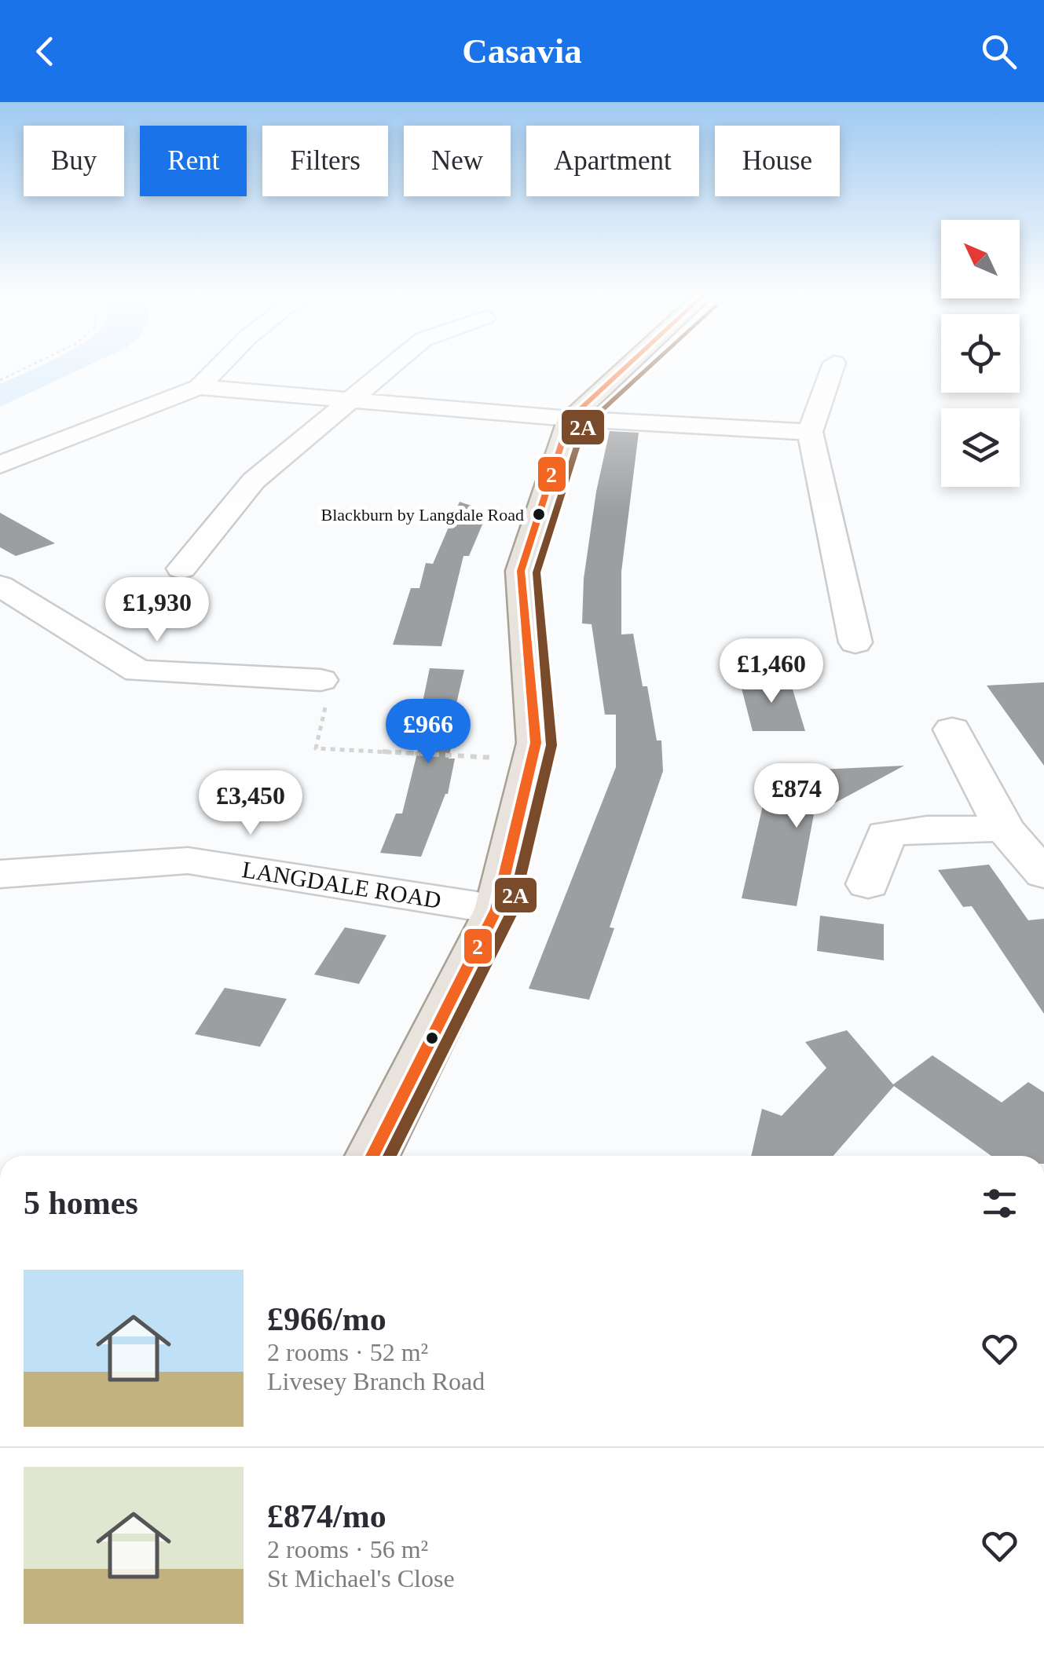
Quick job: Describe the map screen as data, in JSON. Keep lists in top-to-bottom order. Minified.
{"streets":{"street":["LANGDALE ROAD"]},"places":["Blackburn by Langdale Road"],"lines":["transit line 2","transit line 2A"],"north":"top left","page":{"header":"Casavia","chip":["Buy","Rent","Filters","New","Apartment","House"],"price":["£1,930","£1,460","£966","£874","£3,450"],"heading":"5 homes","list":[{"name":"£966/mo","note":"2 rooms · 52 m² · Livesey Branch Road"},{"name":"£874/mo","note":"2 rooms · 56 m² · St Michael's Close"}]}}
